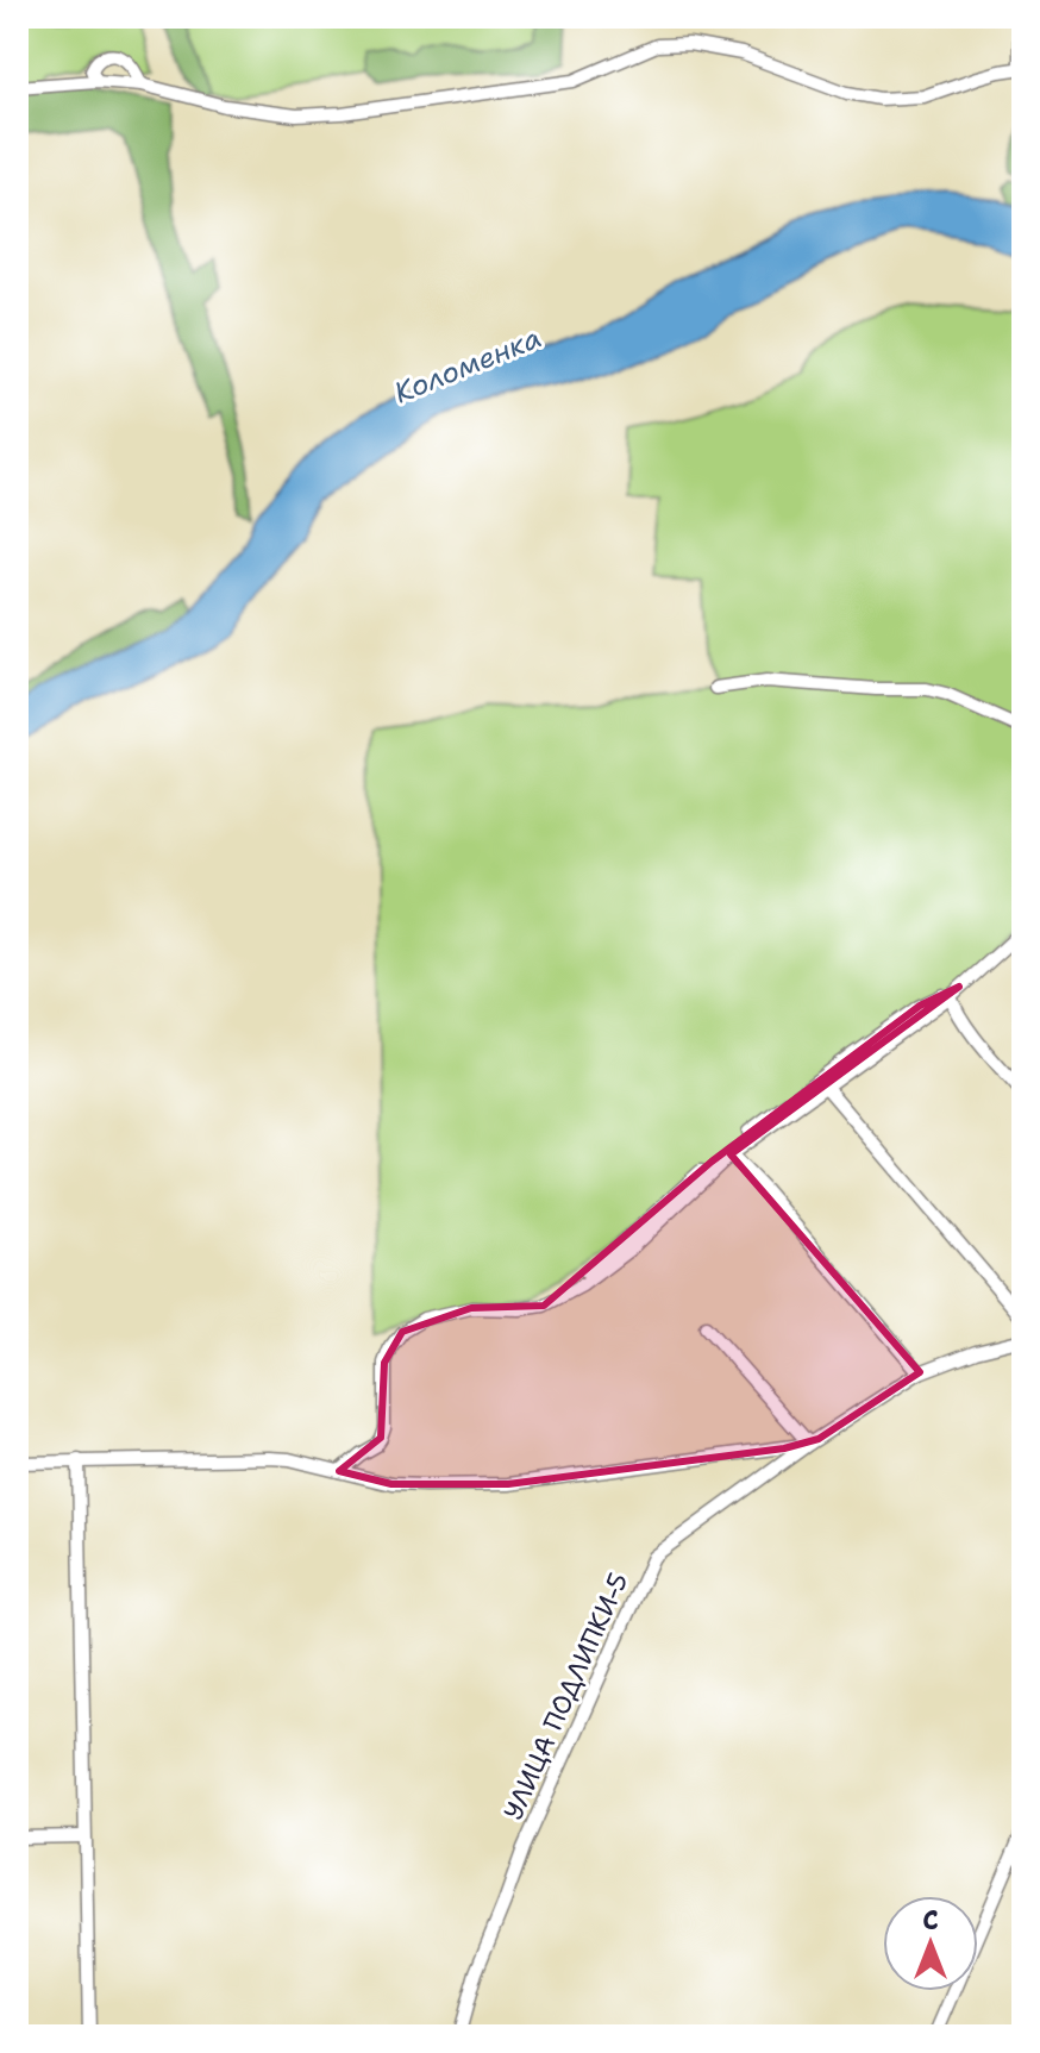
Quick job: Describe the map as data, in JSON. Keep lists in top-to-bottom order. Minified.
{"streets":{"street":["УЛИЦА ПОДЛИПКИ-5"]},"water":["Коломенка"],"north":"top"}
